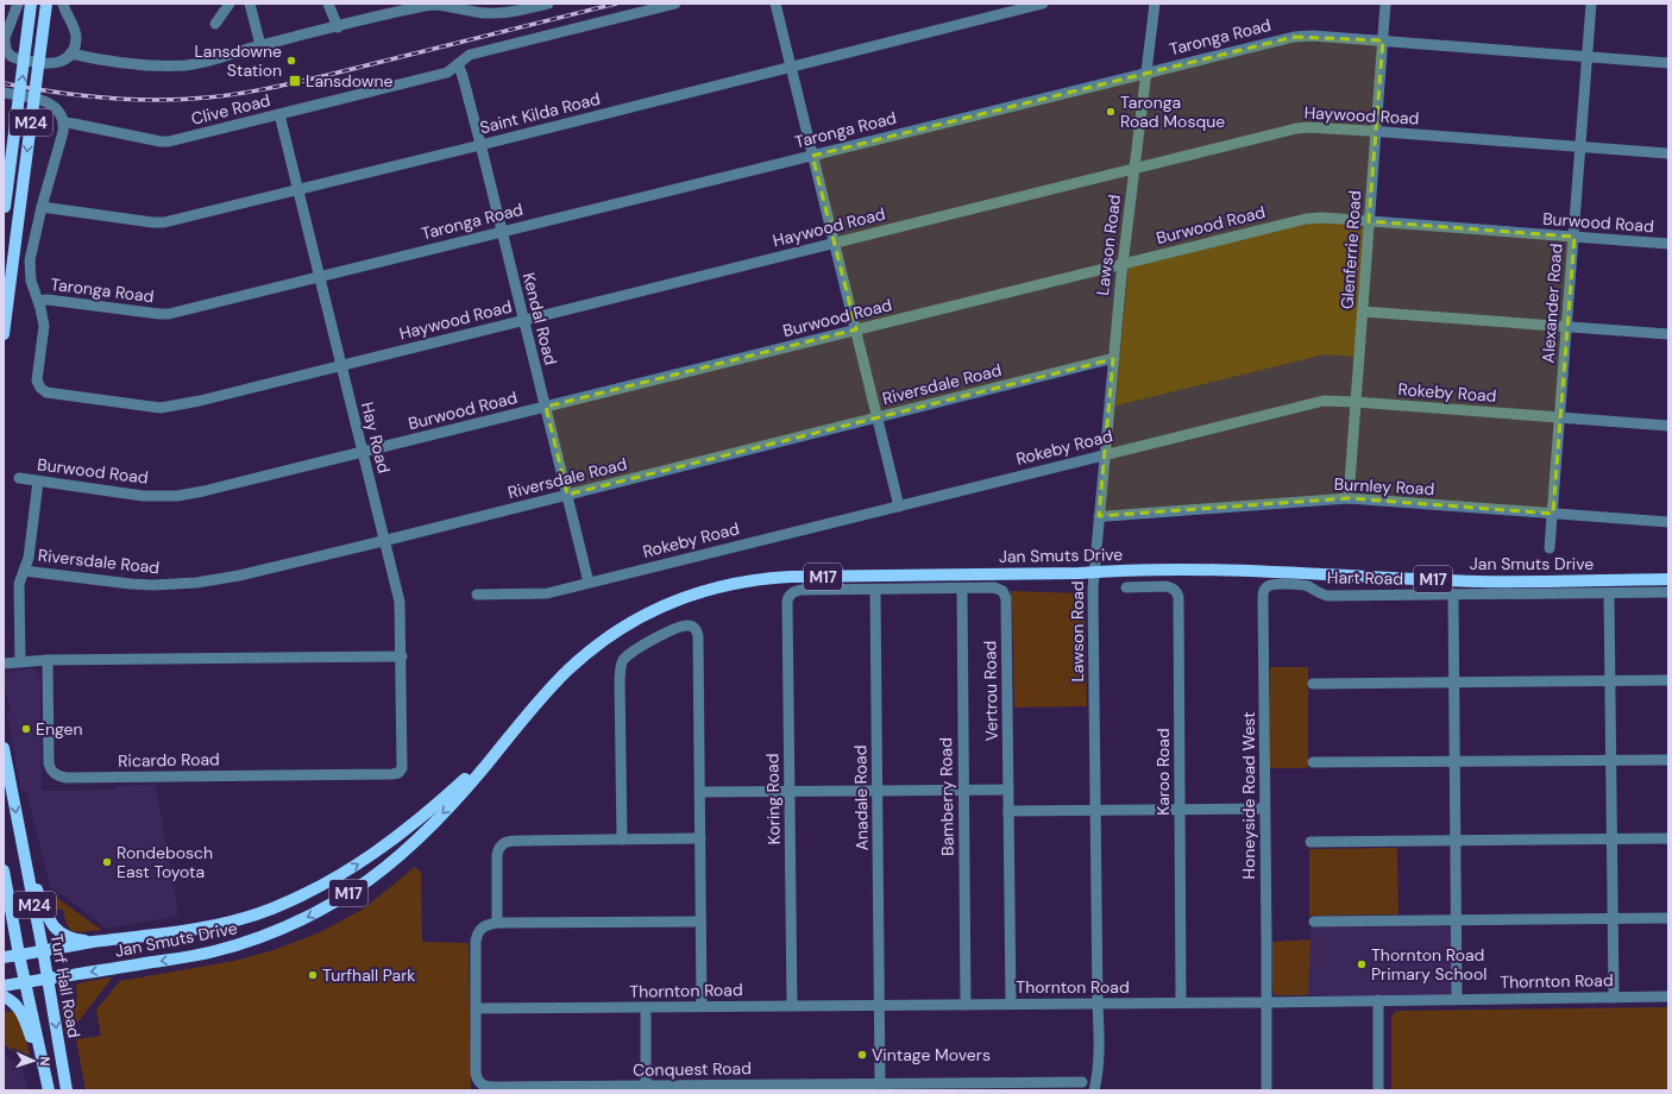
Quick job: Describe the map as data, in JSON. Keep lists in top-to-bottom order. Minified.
{"streets":{"main road":["M24","Jan Smuts Drive","M17","Turf Hall Road"],"street":["Taronga Road","Clive Road","Saint Kilda Road","Haywood Road","Burwood Road","Lawson Road","Glenferrie Road","Alexander Road","Kendal Road","Riversdale Road","Rokeby Road","Hay Road","Burnley Road","Hart Road","Vertrou Road","Ricardo Road","Karoo Road","Honeyside Road West","Bamberry Road","Anadale Road","Koring Road","Thornton Road","Conquest Road"]},"crossings":[["Taronga Road","Haywood Road"],["Taronga Road","Lawson Road"],["Taronga Road","Glenferrie Road"],["Taronga Road","Alexander Road"],["Taronga Road","Kendal Road"],["Taronga Road","Hay Road"],["Clive Road","Kendal Road"],["Clive Road","Hay Road"],["Saint Kilda Road","Kendal Road"],["Saint Kilda Road","Hay Road"],["Haywood Road","Lawson Road"],["Haywood Road","Glenferrie Road"],["Haywood Road","Alexander Road"],["Haywood Road","Kendal Road"],["Haywood Road","Hay Road"],["M24","Jan Smuts Drive"],["Burwood Road","Lawson Road"],["Burwood Road","Glenferrie Road"],["Burwood Road","Alexander Road"],["Burwood Road","Kendal Road"],["Burwood Road","Hay Road"],["Lawson Road","Riversdale Road"],["Lawson Road","Rokeby Road"],["Lawson Road","Burnley Road"],["Lawson Road","Jan Smuts Drive"],["Lawson Road","Thornton Road"],["Glenferrie Road","Rokeby Road"],["Glenferrie Road","Burnley Road"],["Alexander Road","Rokeby Road"],["Alexander Road","Burnley Road"],["Kendal Road","Riversdale Road"],["Kendal Road","Rokeby Road"],["Riversdale Road","Hay Road"],["Hay Road","Ricardo Road"],["Jan Smuts Drive","Turf Hall Road"],["Hart Road","Honeyside Road West"],["Vertrou Road","Bamberry Road"],["Vertrou Road","Anadale Road"],["Vertrou Road","Koring Road"],["Vertrou Road","Thornton Road"],["Karoo Road","Thornton Road"],["Honeyside Road West","Thornton Road"],["Bamberry Road","Thornton Road"],["Anadale Road","Thornton Road"],["Anadale Road","Conquest Road"],["Koring Road","Thornton Road"],["Thornton Road","Conquest Road"]],"places":{"other":["Lansdowne Station","Taronga Road Mosque","Engen","Rondebosch East Toyota","Thornton Road Primary School","Turfhall Park","Vintage Movers"],"transit":["Lansdowne"]},"north":"right"}
